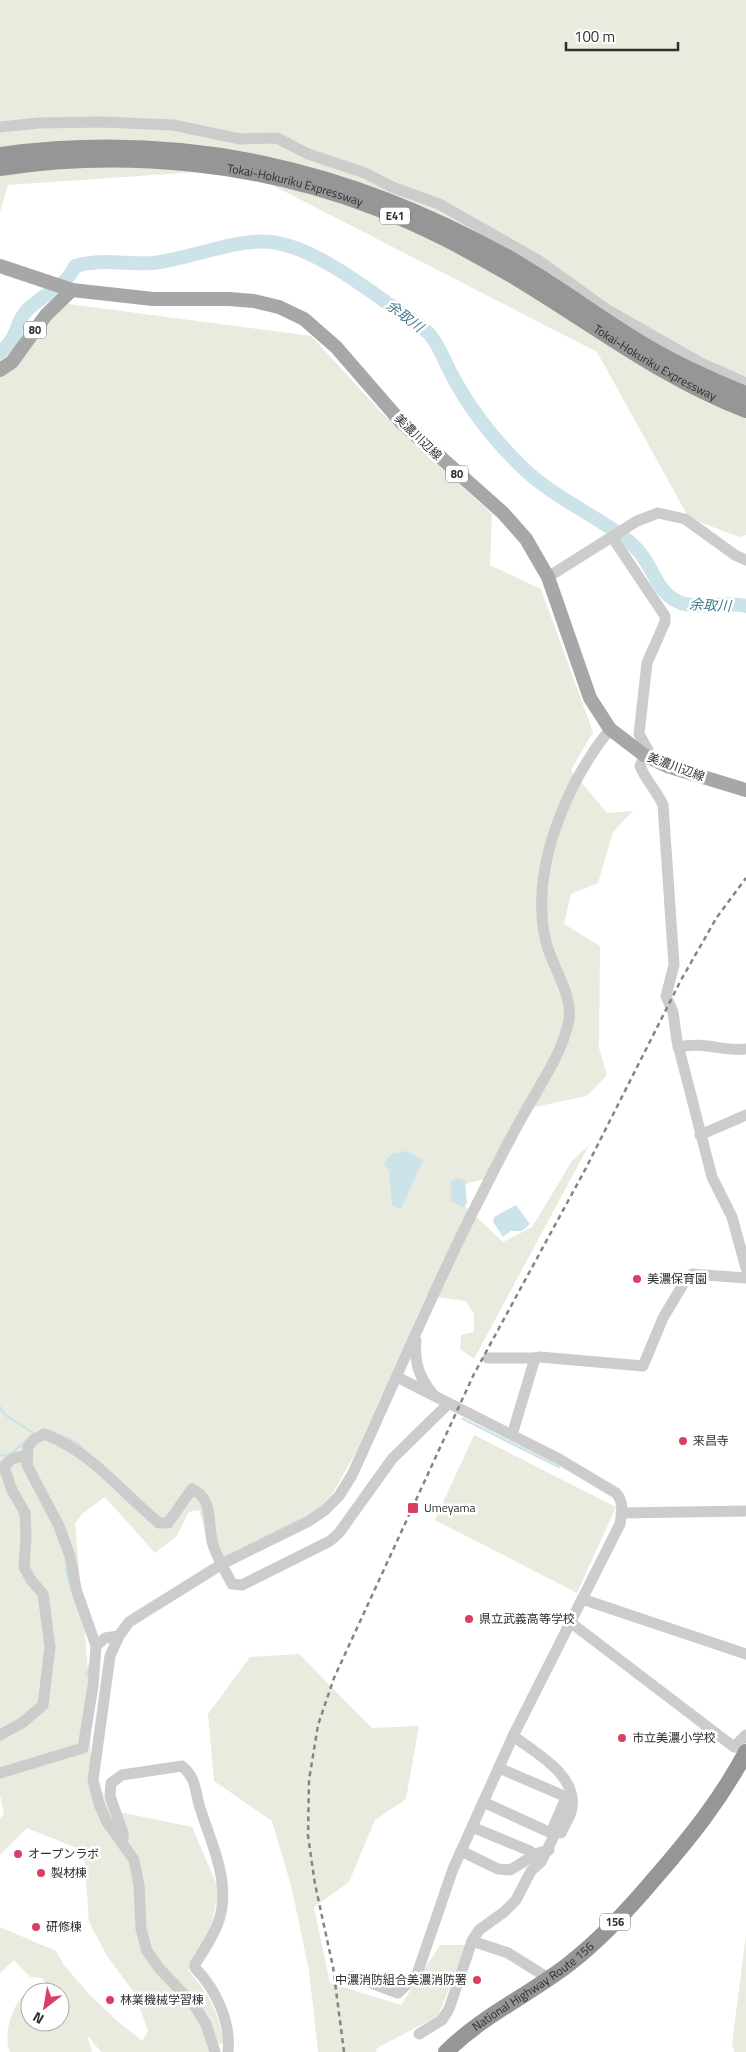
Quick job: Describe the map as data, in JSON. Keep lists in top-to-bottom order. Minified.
{"streets":{"highway":["Tokai-Hokuriku Expressway","E41","156","National Highway Route 156"],"main road":["80","美濃川辺線"]},"crossings":[["80","美濃川辺線"]],"water":["余取川"],"places":{"other":["美濃保育園","来昌寺","県立武義高等学校","市立美濃小学校","オープンラボ","製材棟","研修棟","中濃消防組合美濃消防署","林業機械学習棟"],"transit":["Umeyama"]},"scale_bar":"100 m","north":"bottom left"}
